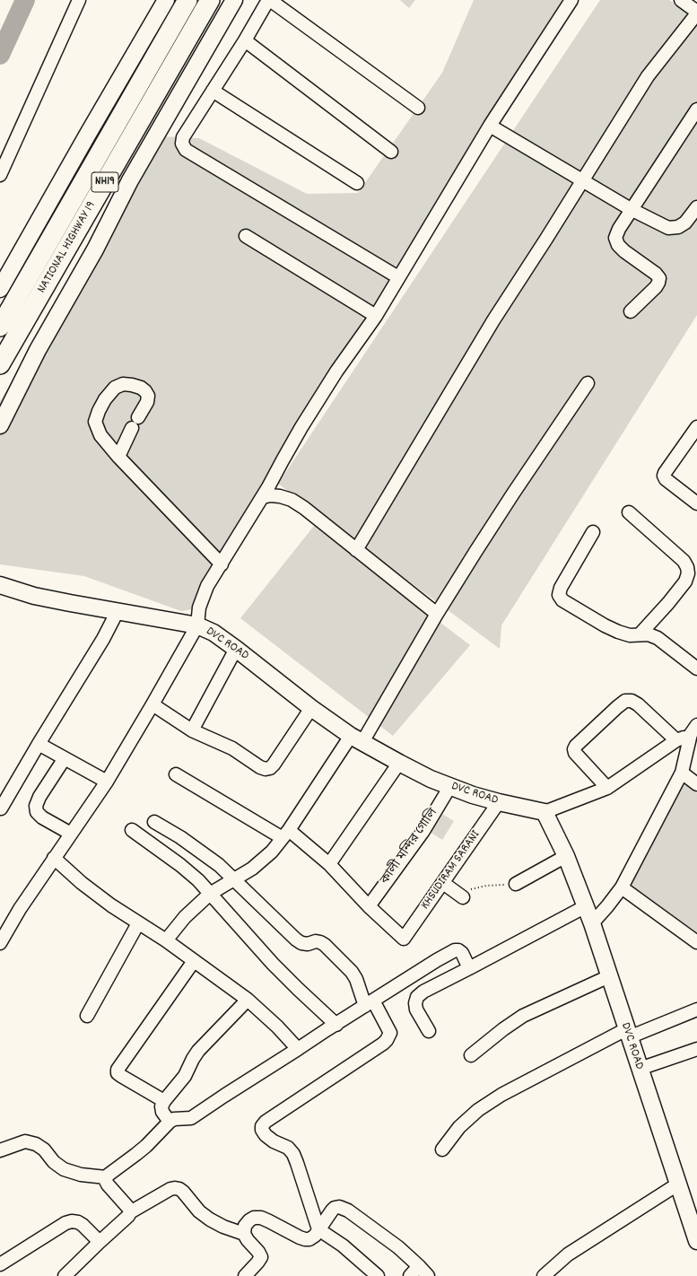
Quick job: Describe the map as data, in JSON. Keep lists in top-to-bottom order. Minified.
{"streets":{"highway":["NH19","NATIONAL HIGHWAY 19"],"main road":["DVC ROAD"],"street":["কালী মন্দির গোলি","KHSUDIRAM SARANI"]},"crossings":[["DVC ROAD","কালী মন্দির গোলি"],["DVC ROAD","KHSUDIRAM SARANI"],["কালী মন্দির গোলি","KHSUDIRAM SARANI"]]}
